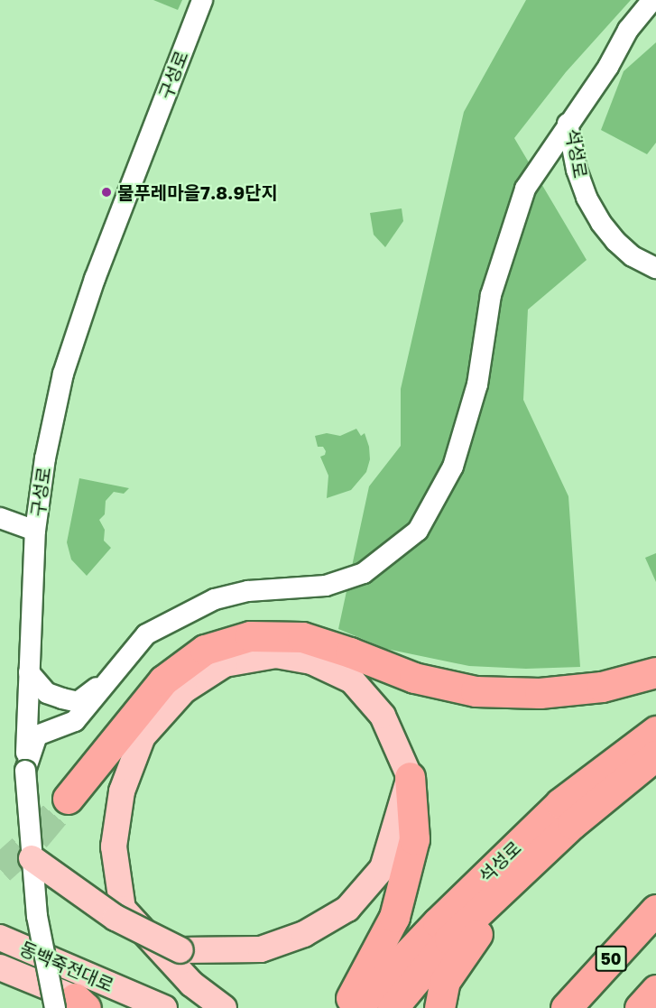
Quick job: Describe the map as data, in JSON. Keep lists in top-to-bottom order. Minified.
{"streets":{"highway":["석성로","50"],"main road":["동백죽전대로"],"street":["구성로"]},"crossings":[["구성로","동백죽전대로"]],"places":["물푸레마을7.8.9단지"]}
